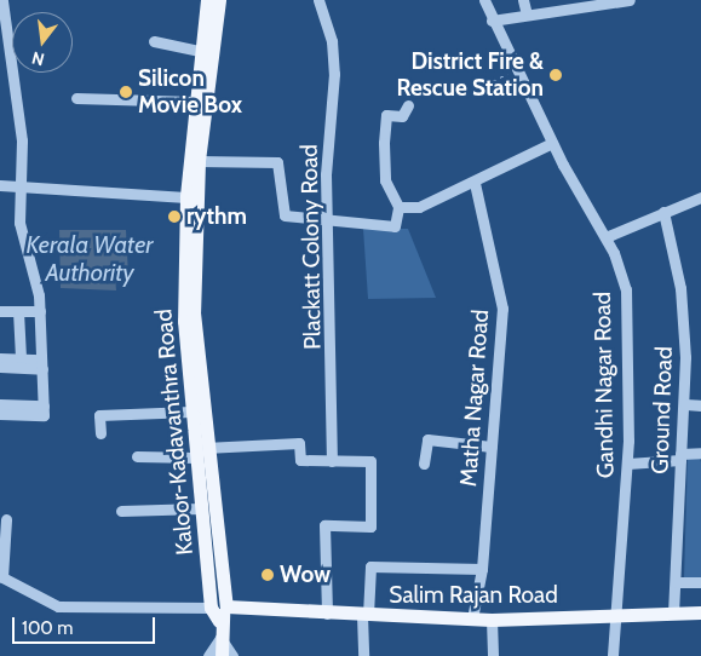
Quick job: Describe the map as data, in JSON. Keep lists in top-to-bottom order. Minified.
{"streets":{"main road":["Kaloor-Kadavanthra Road","Salim Rajan Road"],"street":["Plackatt Colony Road","Gandhi Nagar Road","Matha Nagar Road","Ground Road"]},"crossings":[["Gandhi Nagar Road","Salim Rajan Road"],["Matha Nagar Road","Salim Rajan Road"],["Ground Road","Salim Rajan Road"],["Kaloor-Kadavanthra Road","Salim Rajan Road"]],"water":["Kerala Water Authority"],"places":["District Fire & Rescue Station","Silicon Movie Box","rythm","Wow"],"scale_bar":"100 m","north":"bottom"}
